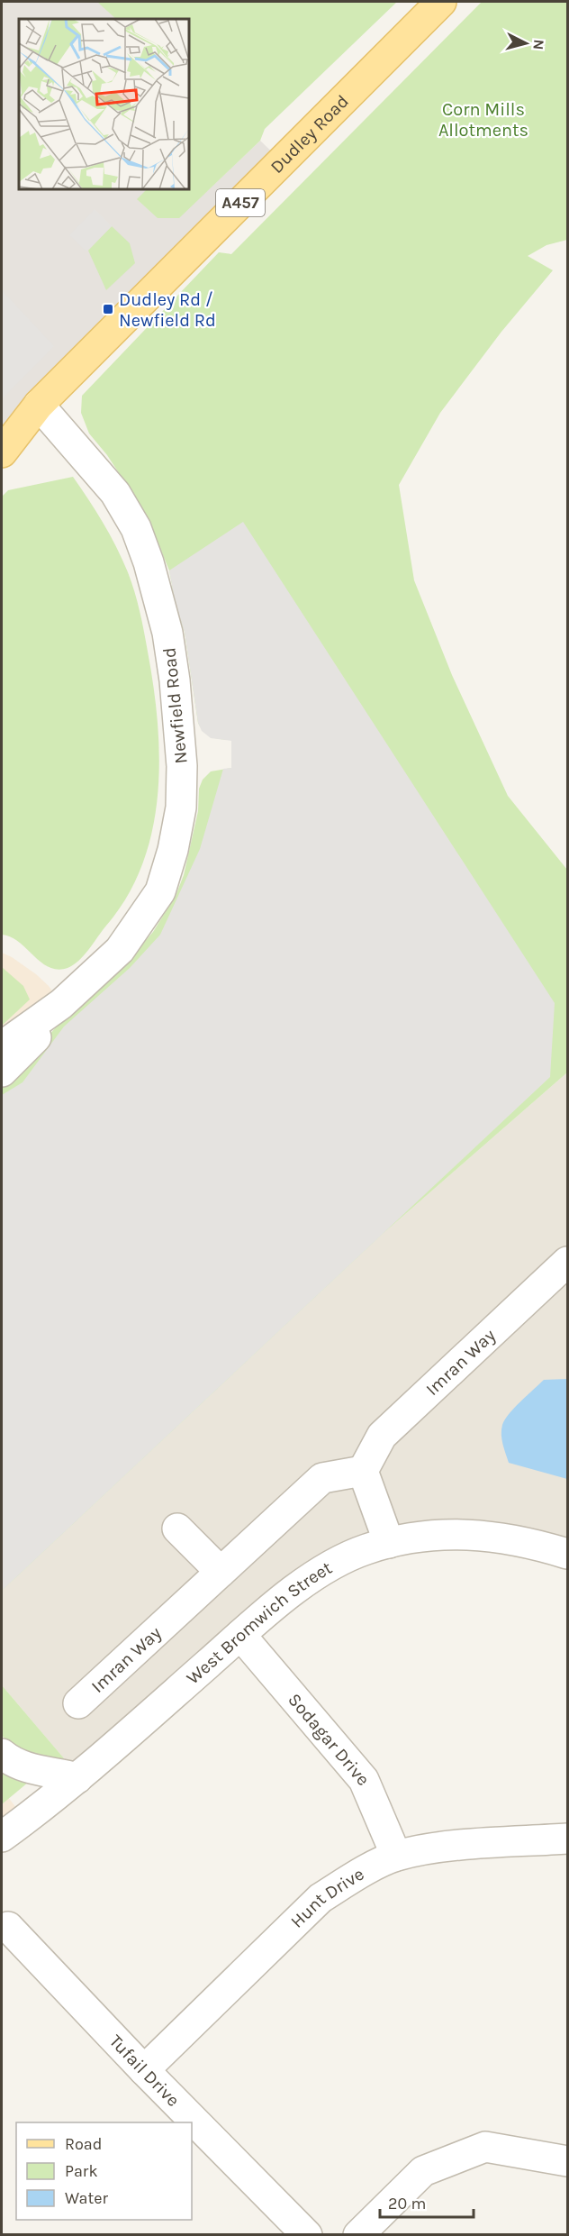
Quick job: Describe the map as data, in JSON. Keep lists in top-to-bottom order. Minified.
{"streets":{"main road":["Dudley Road","A457"],"street":["Newfield Road","Imran Way","West Bromwich Street","Sodagar Drive","Hunt Drive","Tufail Drive"]},"crossings":[["Dudley Road","Newfield Road"],["West Bromwich Street","Sodagar Drive"],["Sodagar Drive","Hunt Drive"],["Hunt Drive","Tufail Drive"]],"parks":["Corn Mills Allotments"],"places":{"transit":["Dudley Rd / Newfield Rd"]},"legend":["Road","Park","Water"],"scale_bar":"20 m","north":"right"}
